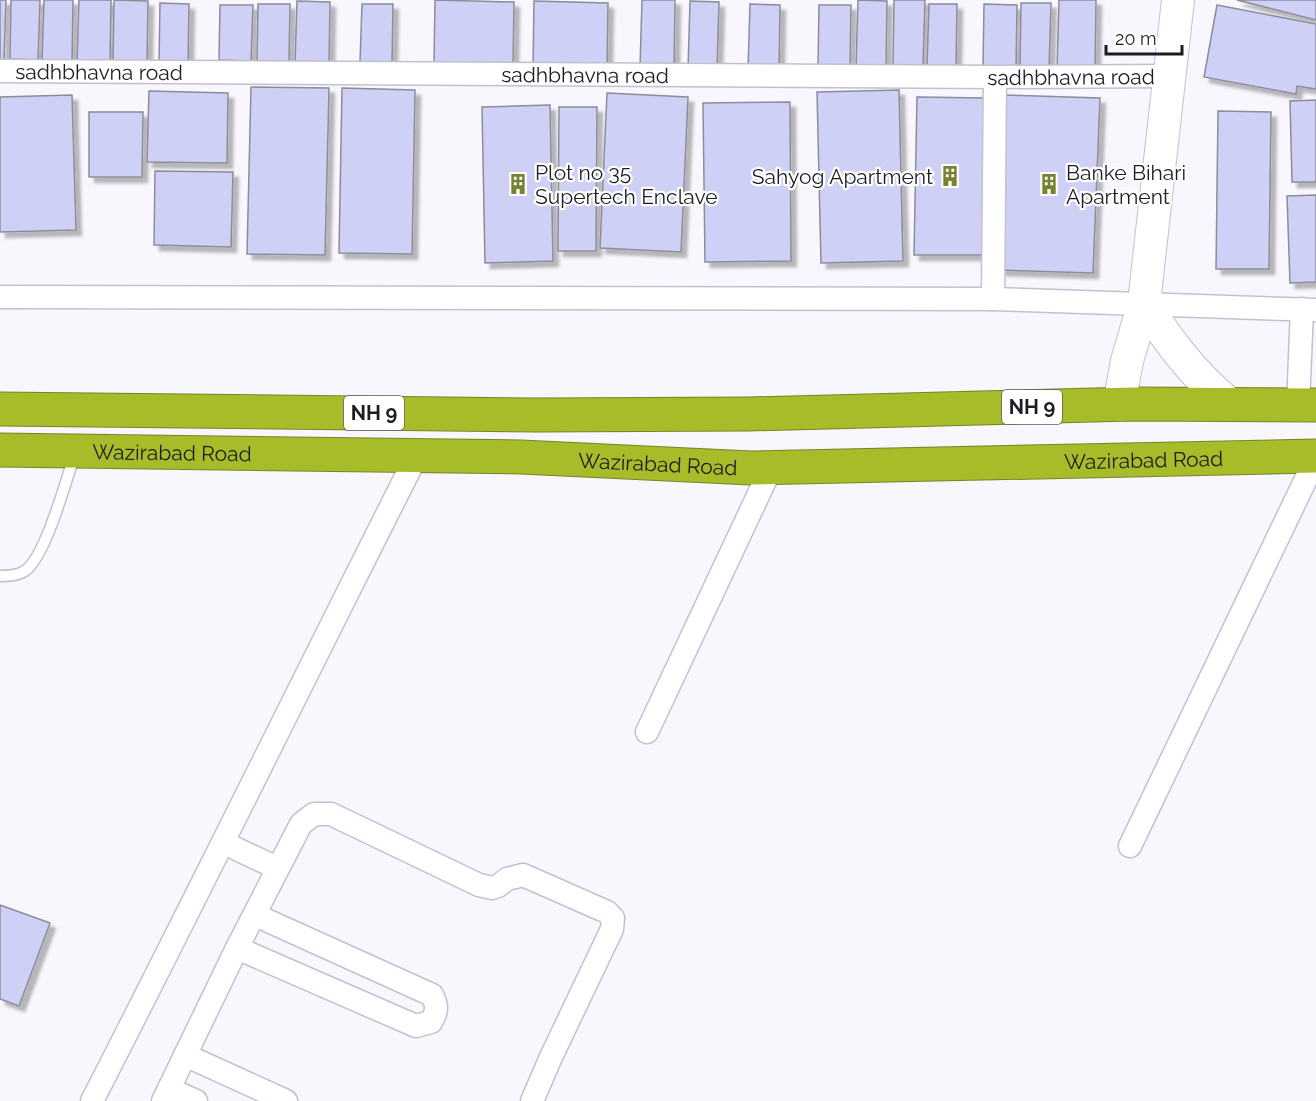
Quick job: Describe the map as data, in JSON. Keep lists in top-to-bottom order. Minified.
{"streets":{"highway":["NH 9","Wazirabad Road"],"street":["sadhbhavna road"]},"places":{"building":["Sahyog Apartment","Plot no 35 Supertech Enclave","Banke Bihari Apartment"]},"scale_bar":"20 m"}
